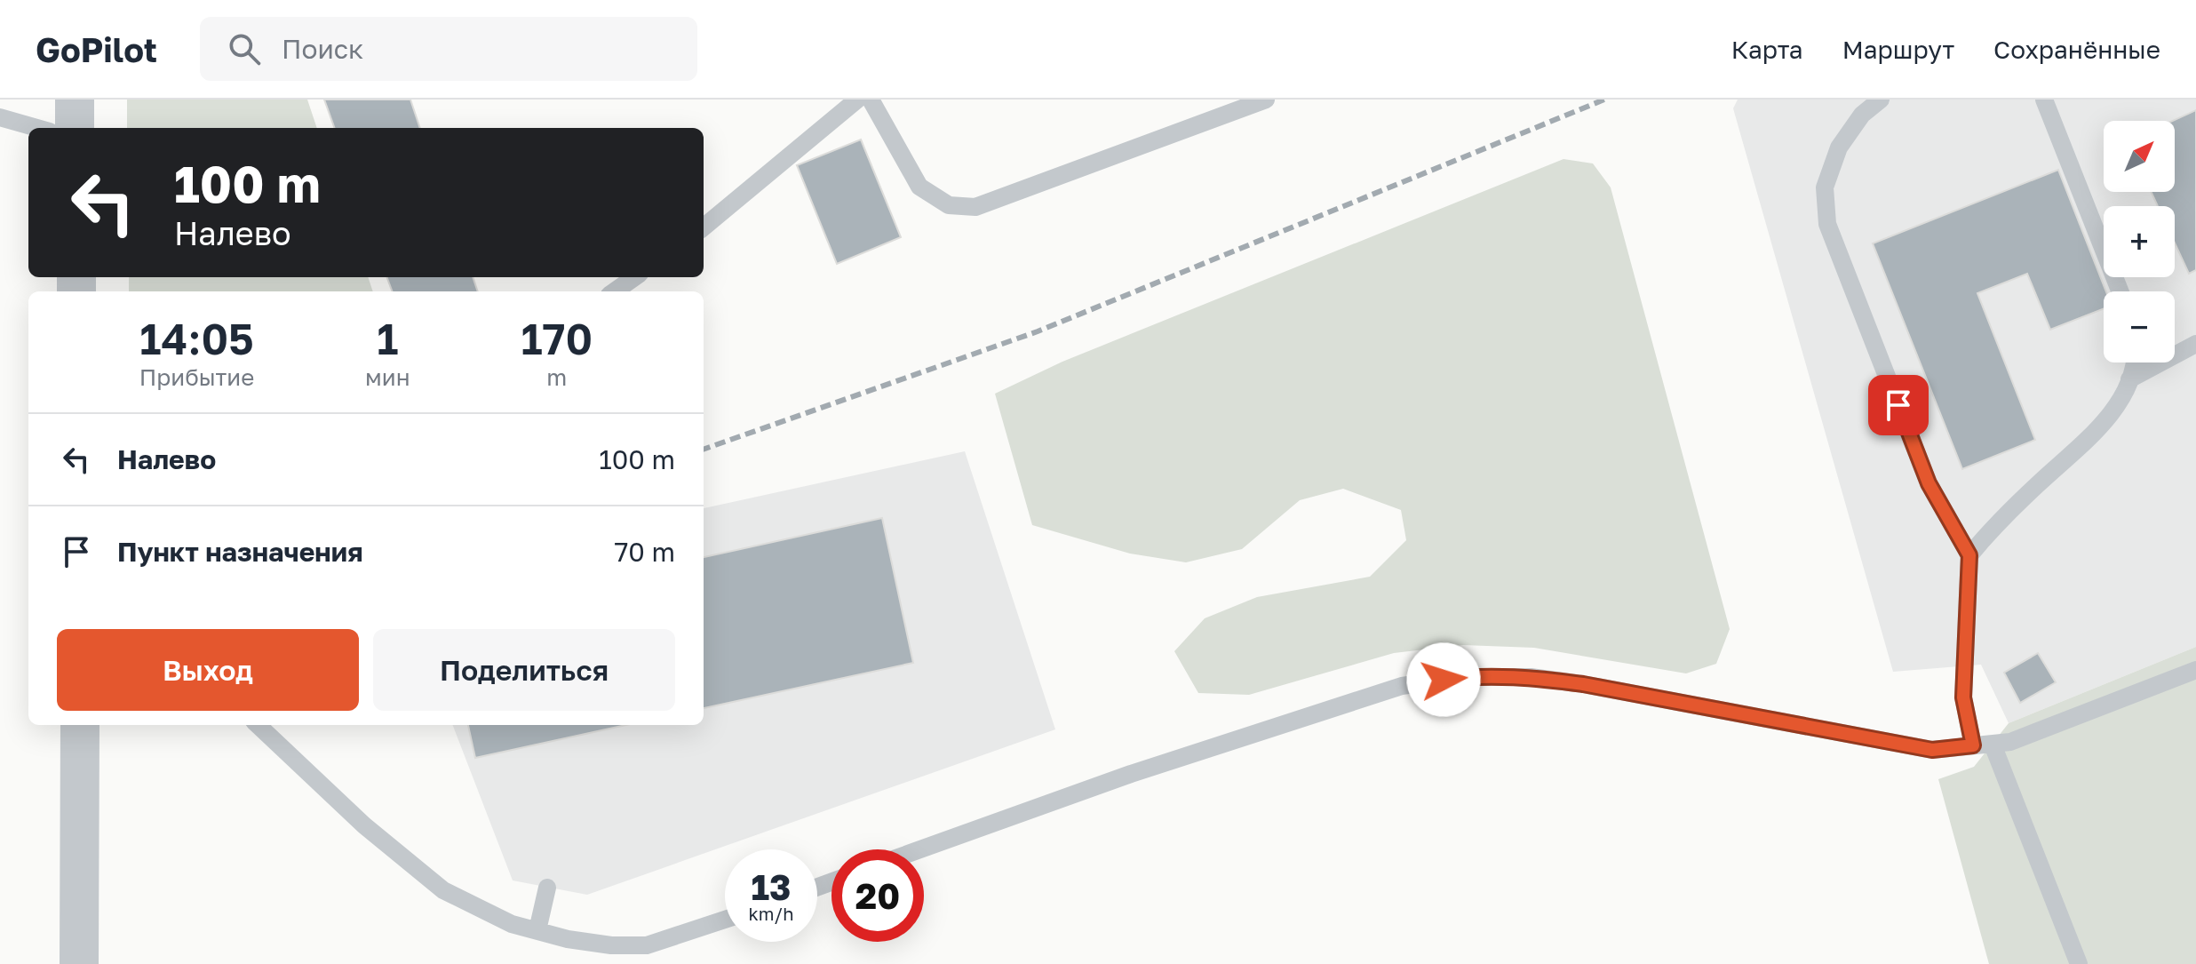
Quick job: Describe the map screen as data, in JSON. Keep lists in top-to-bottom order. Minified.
{"north":"top right","page":{"header":"GoPilot","search":"Поиск","nav":["Карта","Маршрут","Сохранённые"],"map_buttons":["+","−"],"turn":["100 m","Налево"],"eta":["14:05","Прибытие","1","мин","170","m"],"list":[{"name":"Налево","value":"100 m"},{"name":"Пункт назначения","value":"70 m"}],"buttons":["Выход","Поделиться"],"speed":"13 km/h","limit":"20"}}
